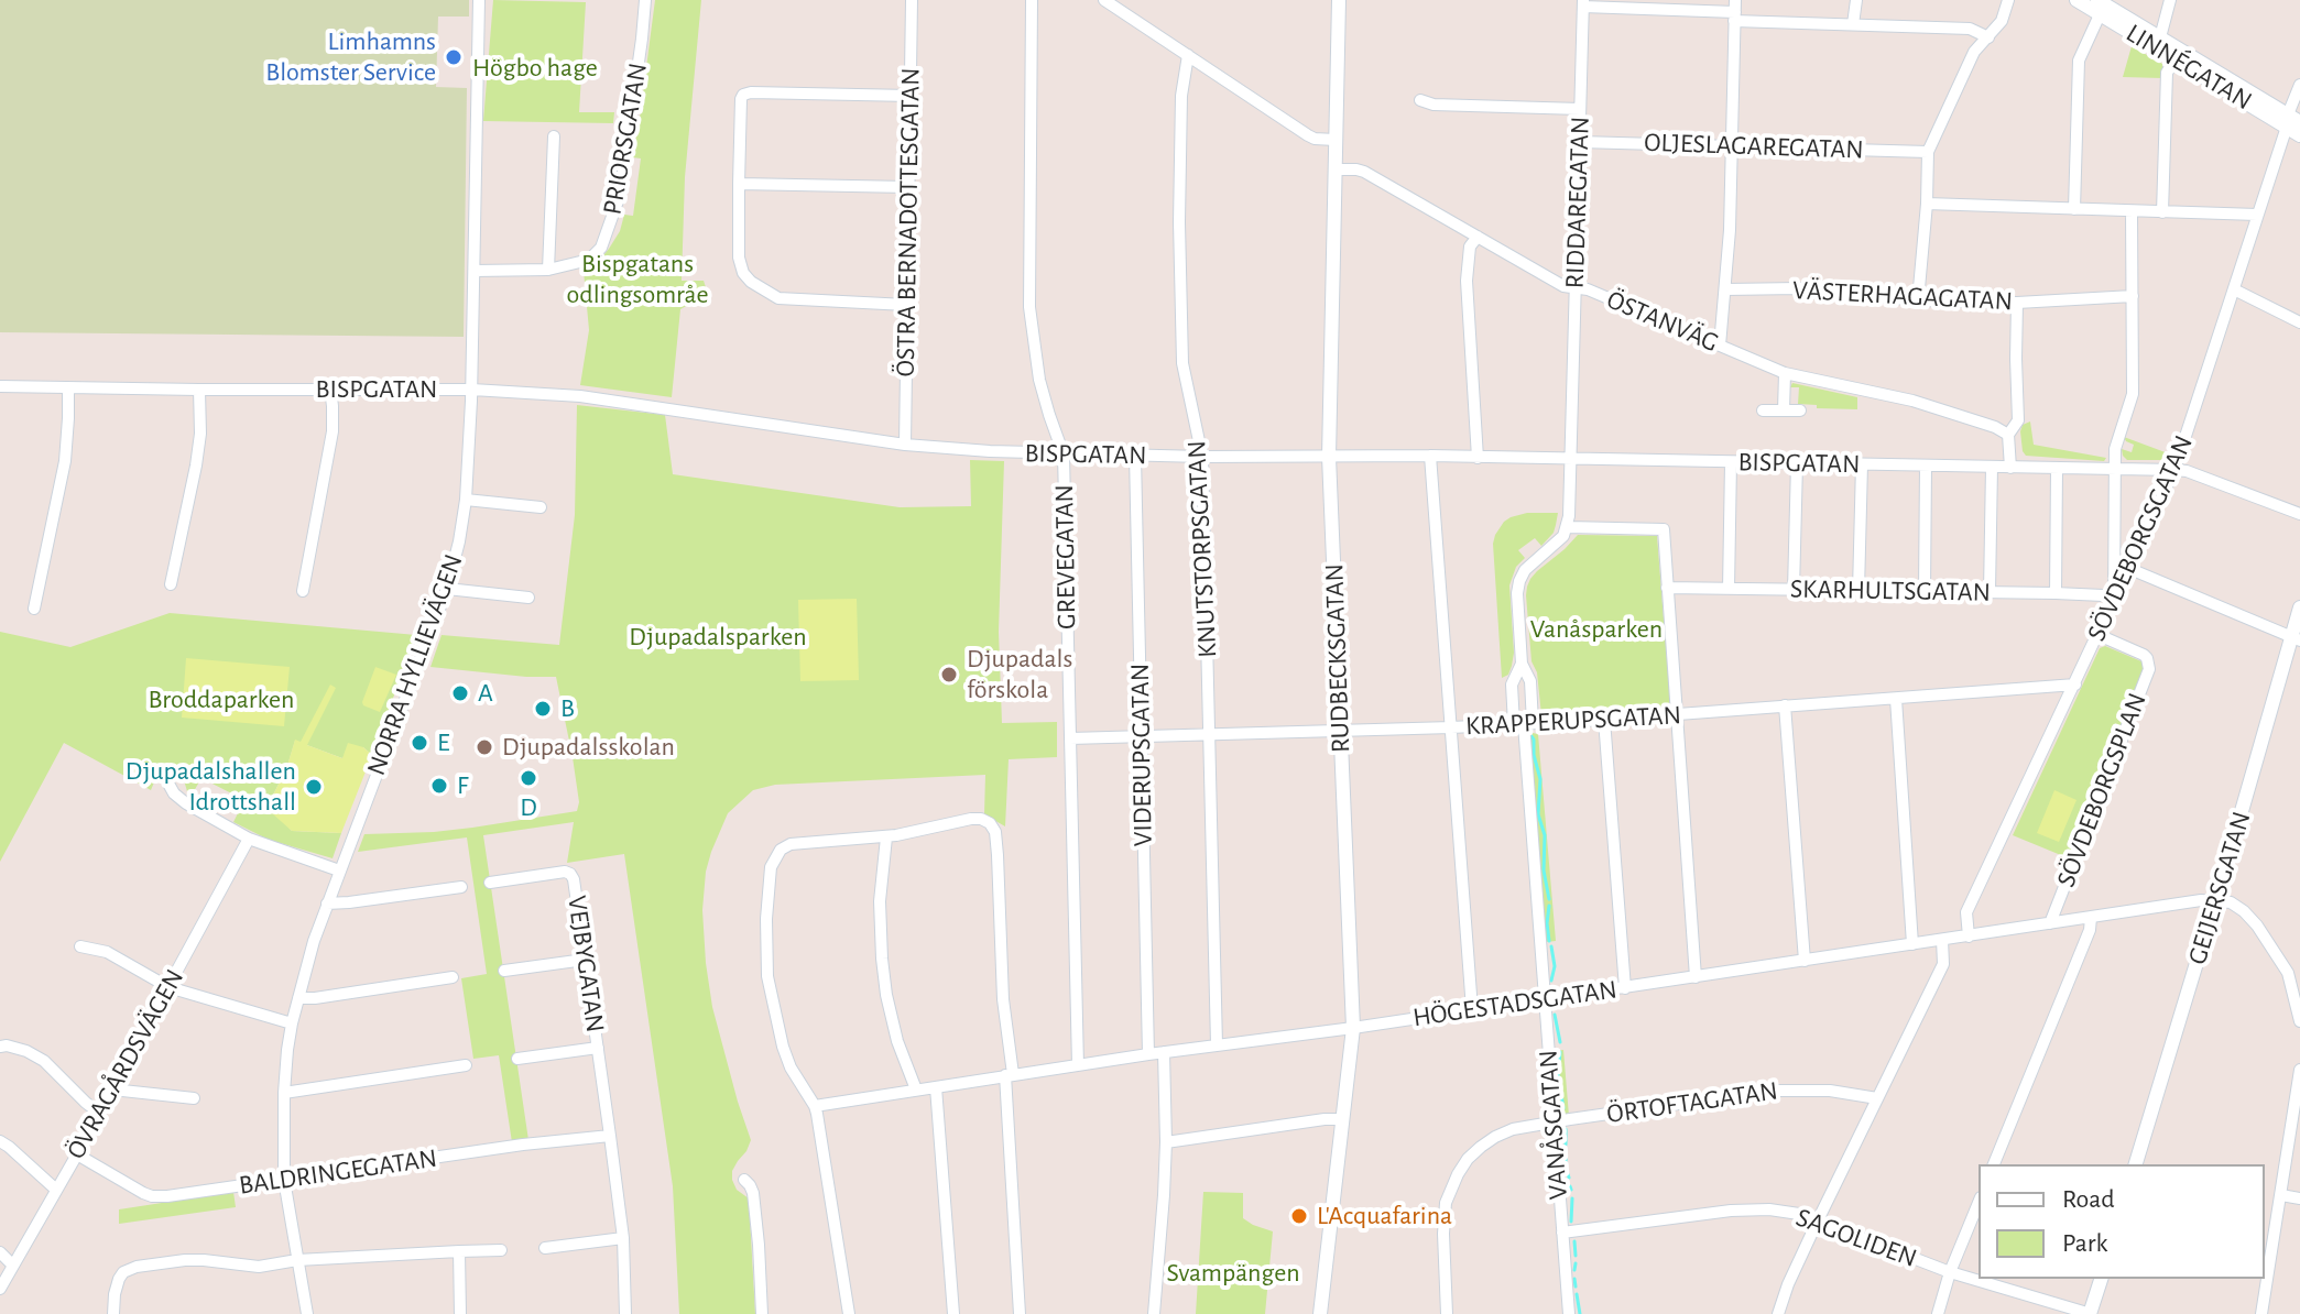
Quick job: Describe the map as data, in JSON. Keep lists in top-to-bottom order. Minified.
{"streets":{"street":["LINNÉGATAN","PRIORSGATAN","OLJESLAGAREGATAN","RIDDAREGATAN","ÖSTRA BERNADOTTESGATAN","VÄSTERHAGAGATAN","ÖSTANVÄG","BISPGATAN","SÖVDEBORGSGATAN","KNUTSTORPSGATAN","GREVEGATAN","SKARHULTSGATAN","RUDBECKSGATAN","NORRA HYLLIEVÄGEN","KRAPPERUPSGATAN","VIDERUPSGATAN","SÖVDEBORGSPLAN","GEIJERSGATAN","VEJBYGATAN","HÖGESTADSGATAN","ÖVRAGÅRDSVÄGEN","ÖRTOFTAGATAN","VANÅSGATAN","BALDRINGEGATAN","SAGOLIDEN"]},"crossings":[["LINNÉGATAN","SÖVDEBORGSGATAN"],["PRIORSGATAN","NORRA HYLLIEVÄGEN"],["OLJESLAGAREGATAN","RIDDAREGATAN"],["RIDDAREGATAN","ÖSTANVÄG"],["RIDDAREGATAN","BISPGATAN"],["ÖSTRA BERNADOTTESGATAN","BISPGATAN"],["ÖSTANVÄG","RUDBECKSGATAN"],["BISPGATAN","SÖVDEBORGSGATAN"],["BISPGATAN","KNUTSTORPSGATAN"],["BISPGATAN","GREVEGATAN"],["BISPGATAN","RUDBECKSGATAN"],["BISPGATAN","NORRA HYLLIEVÄGEN"],["BISPGATAN","VIDERUPSGATAN"],["SÖVDEBORGSGATAN","SKARHULTSGATAN"],["SÖVDEBORGSGATAN","KRAPPERUPSGATAN"],["SÖVDEBORGSGATAN","SÖVDEBORGSPLAN"],["SÖVDEBORGSGATAN","HÖGESTADSGATAN"],["KNUTSTORPSGATAN","KRAPPERUPSGATAN"],["KNUTSTORPSGATAN","HÖGESTADSGATAN"],["GREVEGATAN","KRAPPERUPSGATAN"],["GREVEGATAN","HÖGESTADSGATAN"],["RUDBECKSGATAN","KRAPPERUPSGATAN"],["RUDBECKSGATAN","HÖGESTADSGATAN"],["NORRA HYLLIEVÄGEN","BALDRINGEGATAN"],["KRAPPERUPSGATAN","VIDERUPSGATAN"],["KRAPPERUPSGATAN","VANÅSGATAN"],["VIDERUPSGATAN","HÖGESTADSGATAN"],["SÖVDEBORGSPLAN","HÖGESTADSGATAN"],["GEIJERSGATAN","HÖGESTADSGATAN"],["VEJBYGATAN","BALDRINGEGATAN"],["HÖGESTADSGATAN","VANÅSGATAN"],["ÖVRAGÅRDSVÄGEN","BALDRINGEGATAN"],["ÖRTOFTAGATAN","VANÅSGATAN"],["VANÅSGATAN","SAGOLIDEN"]],"parks":["Högbo hage","Bispgatans odlingsområe","Vanåsparken","Djupadalsparken","Broddaparken","Svampängen"],"places":["Limhamns Blomster Service","Djupadals förskola","A","B","E","Djupadalsskolan","D","F","Djupadalshallen Idrottshall","L'Acquafarina"],"legend":["Road","Park"]}
